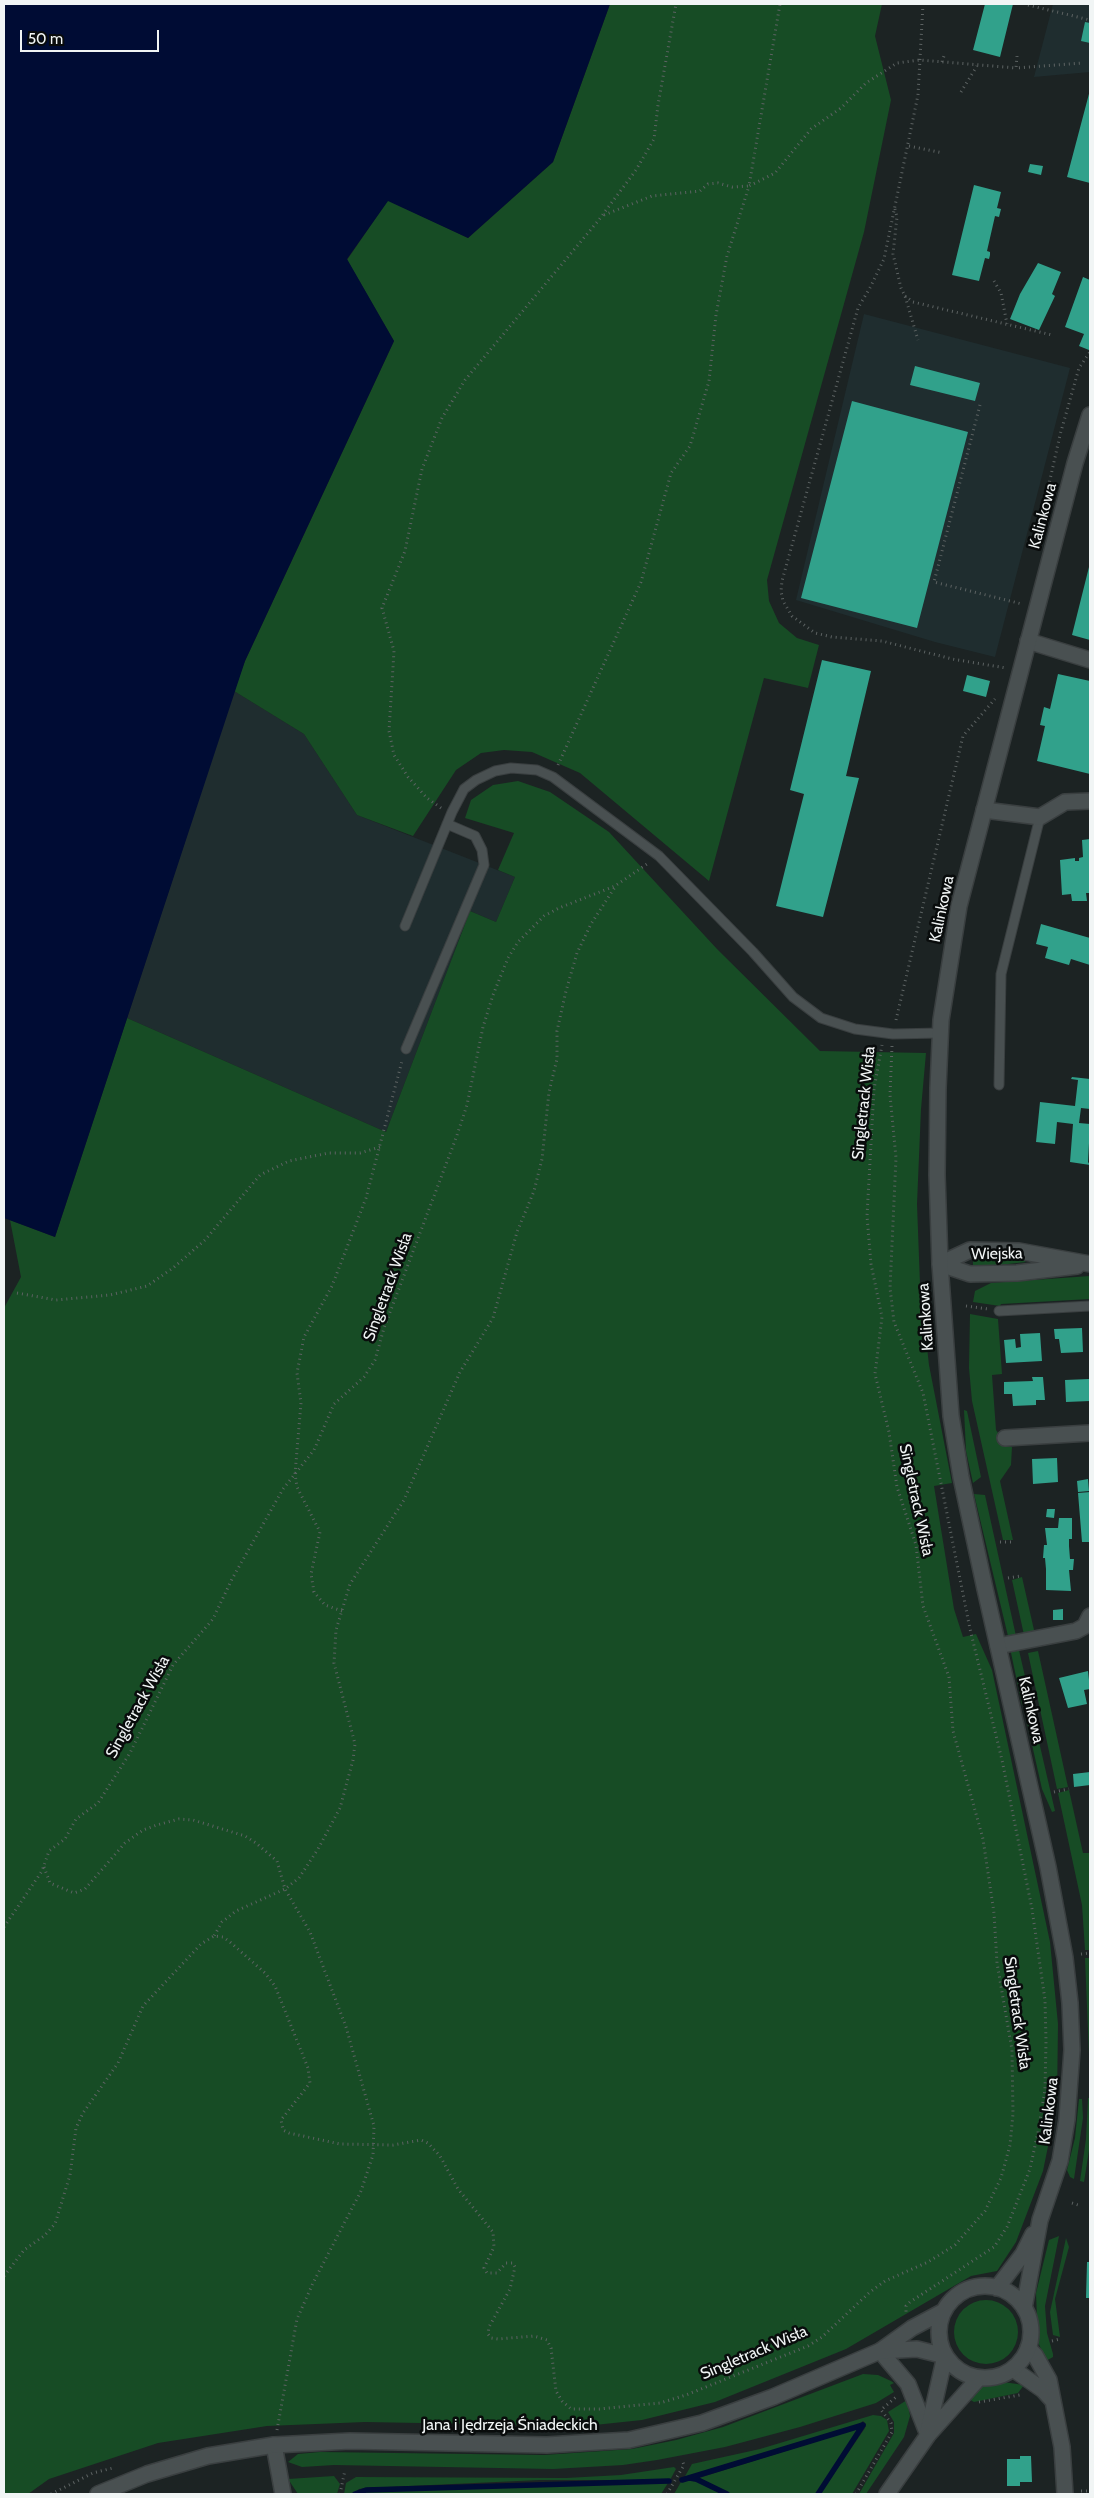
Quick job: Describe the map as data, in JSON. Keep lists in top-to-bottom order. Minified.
{"streets":{"street":["Kalinkowa","Wiejska","Jana i Jędrzeja Śniadeckich"],"path":["Singletrack Wisła"]},"crossings":[["Kalinkowa","Wiejska"],["Kalinkowa","Jana i Jędrzeja Śniadeckich"]],"scale_bar":"50 m"}
